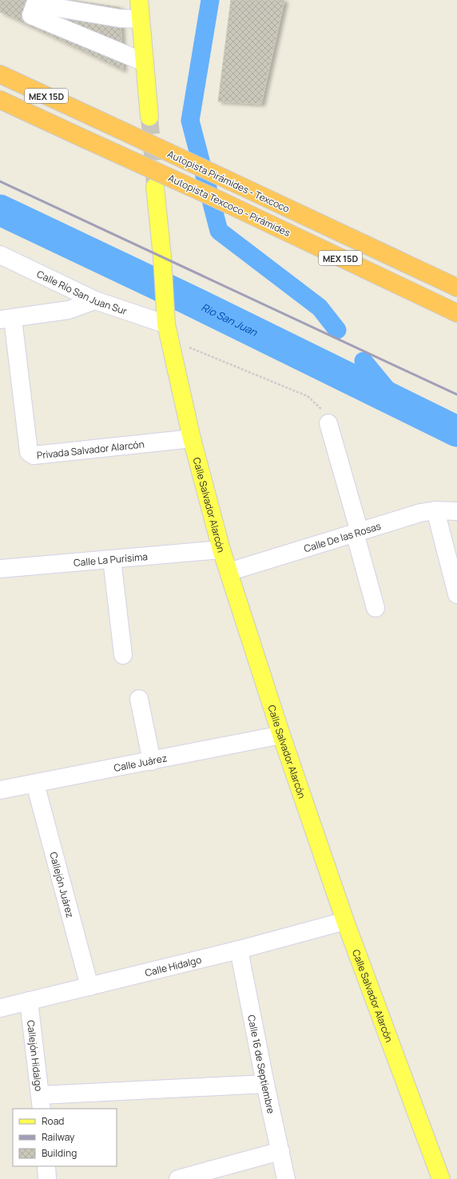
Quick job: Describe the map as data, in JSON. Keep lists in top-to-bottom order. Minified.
{"streets":{"highway":["MEX 15D","Autopista Pirámides - Texcoco","Autopista Texcoco - Pirámides"],"main road":["Calle Salvador Alarcón"],"street":["Calle Río San Juan Sur","Privada Salvador Alarcón","Calle De las Rosas","Calle La Purísima","Calle Juárez","Callejón Juárez","Calle Hidalgo","Callejón Hidalgo","Calle 16 de Septiembre"]},"crossings":[["Calle Río San Juan Sur","Calle Salvador Alarcón"],["Privada Salvador Alarcón","Calle Salvador Alarcón"],["Calle Salvador Alarcón","Calle De las Rosas"],["Calle Salvador Alarcón","Calle La Purísima"],["Calle Salvador Alarcón","Calle Juárez"],["Calle Salvador Alarcón","Calle Hidalgo"],["Calle Juárez","Callejón Juárez"],["Callejón Juárez","Calle Hidalgo"],["Calle Hidalgo","Callejón Hidalgo"],["Calle Hidalgo","Calle 16 de Septiembre"]],"water":["Rio San Juan"],"legend":["Road","Railway","Building"]}
